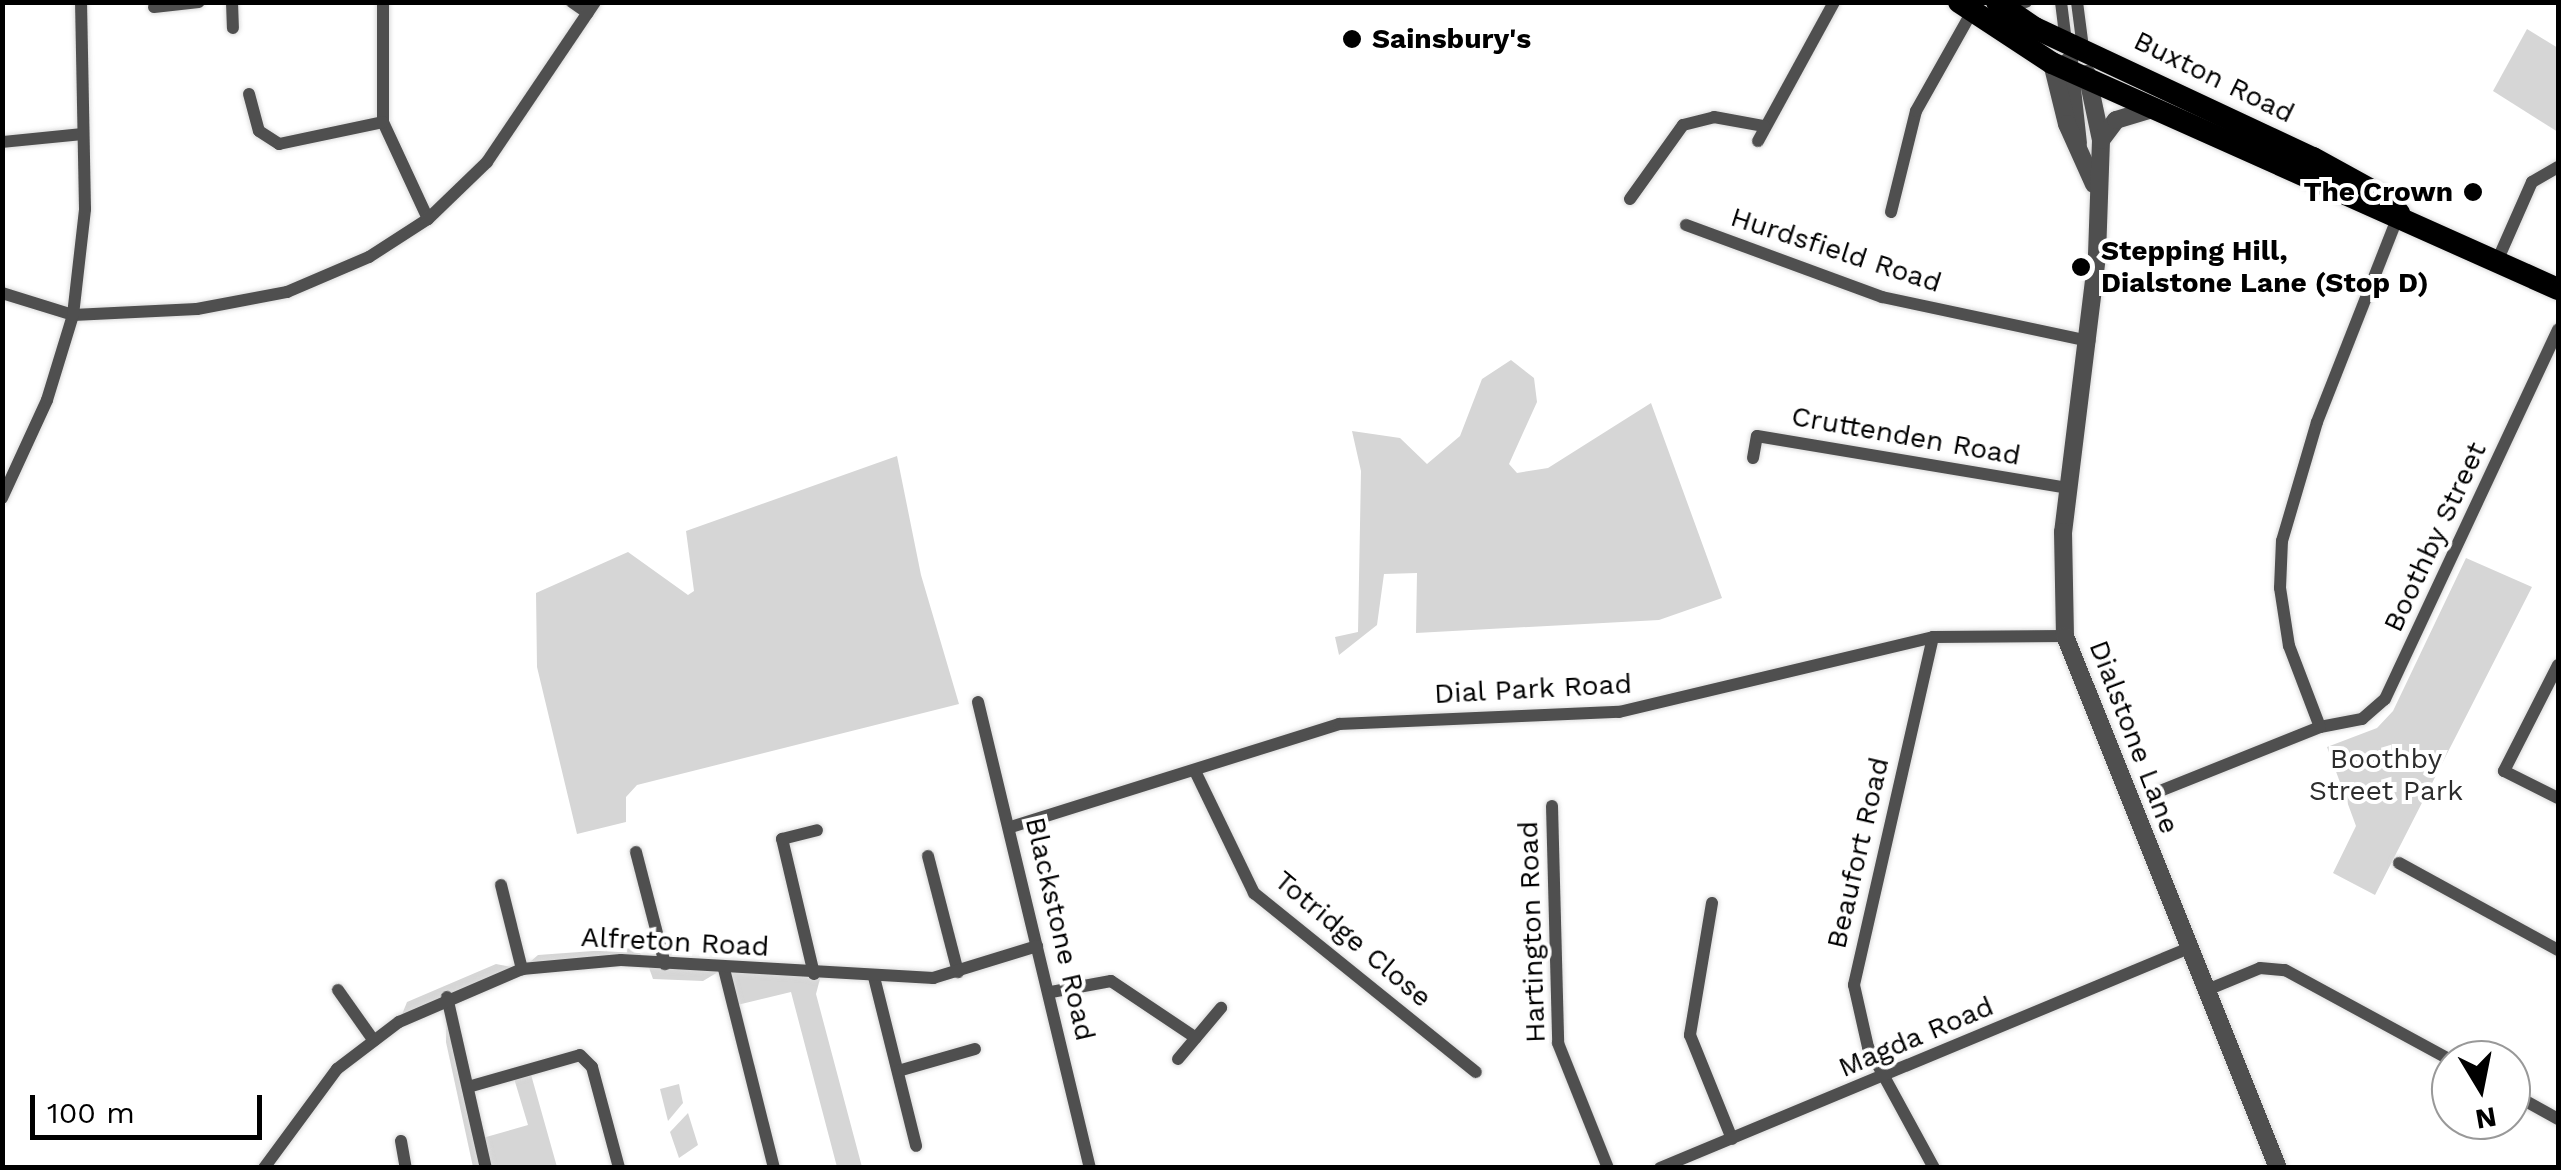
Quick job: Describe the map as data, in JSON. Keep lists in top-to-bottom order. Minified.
{"streets":{"highway":["Buxton Road"],"street":["Hurdsfield Road","Cruttenden Road","Boothby Street","Dial Park Road","Dialstone Lane","Beaufort Road","Blackstone Road","Hartington Road","Totridge Close","Alfreton Road","Magda Road"]},"crossings":[["Buxton Road","Dialstone Lane"],["Hurdsfield Road","Dialstone Lane"],["Cruttenden Road","Dialstone Lane"],["Dial Park Road","Dialstone Lane"],["Dial Park Road","Beaufort Road"],["Dial Park Road","Blackstone Road"],["Dial Park Road","Totridge Close"],["Dialstone Lane","Magda Road"],["Beaufort Road","Magda Road"],["Blackstone Road","Alfreton Road"]],"parks":["Boothby Street Park"],"places":["Sainsbury's","The Crown","Stepping Hill, Dialstone Lane (Stop D)"],"scale_bar":"100 m","north":"bottom"}
